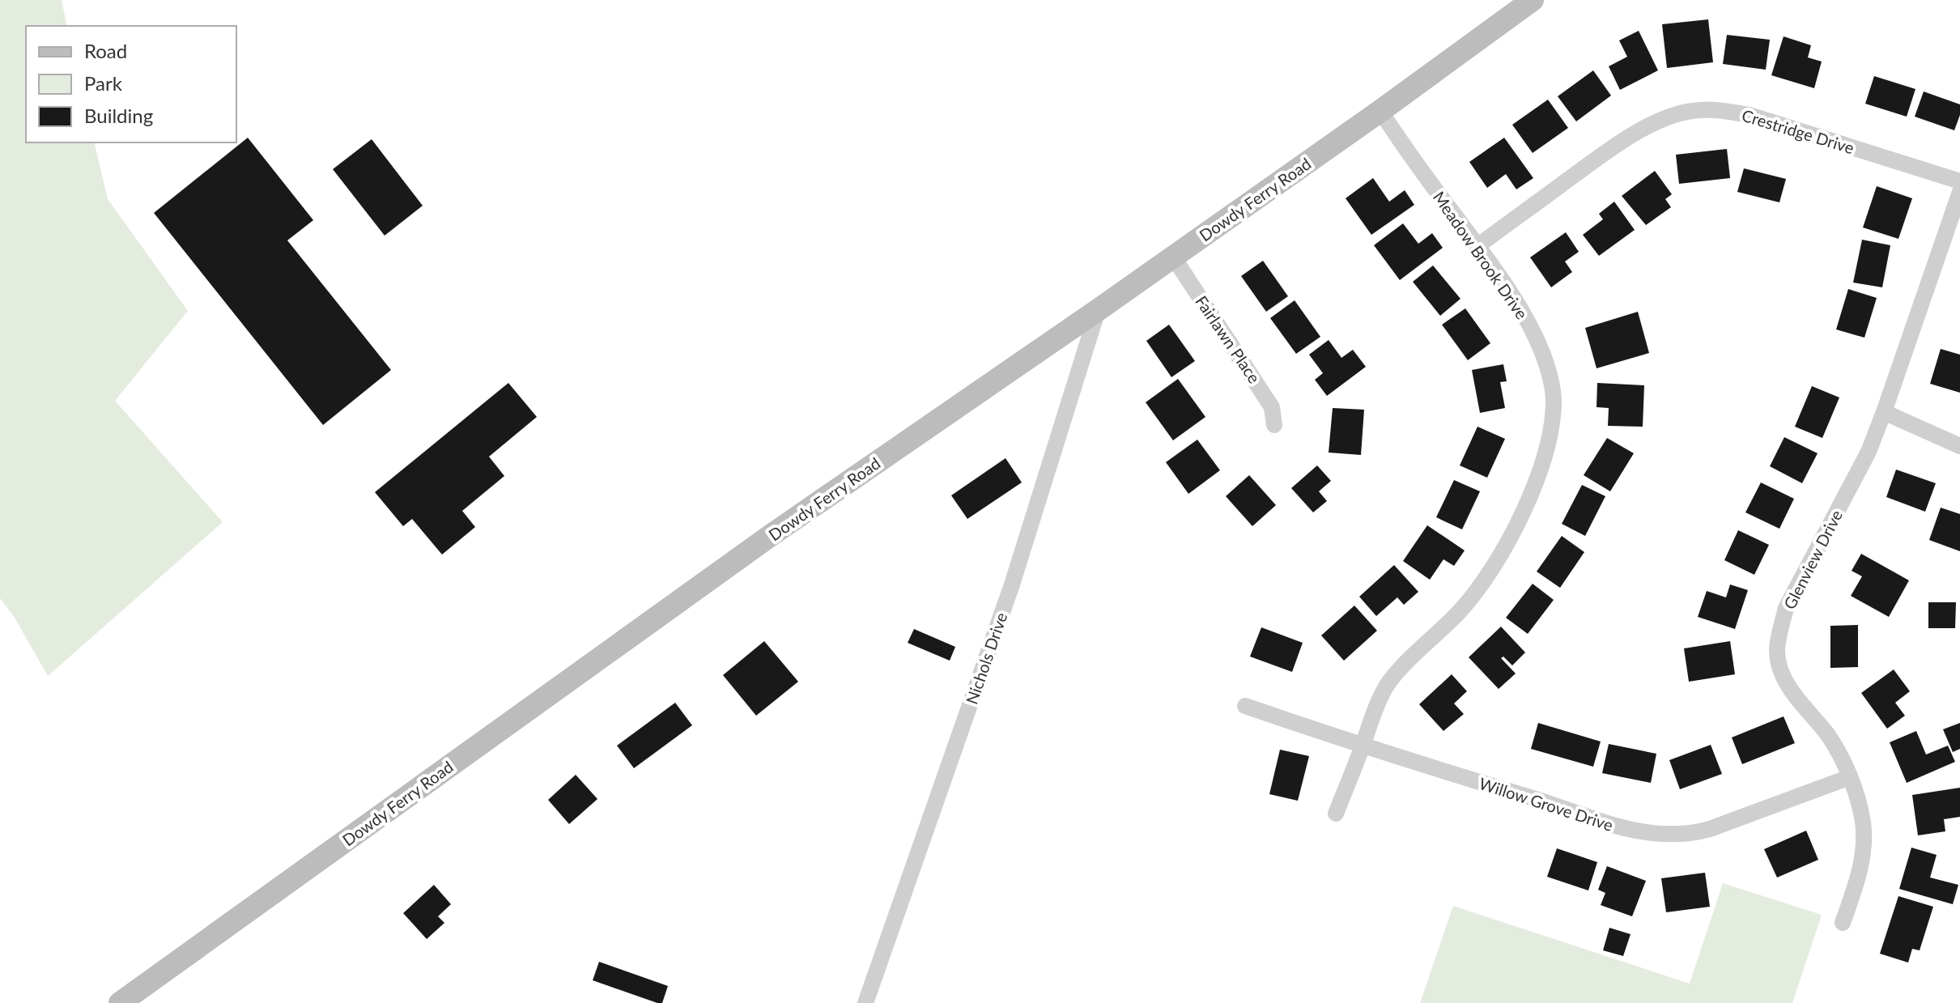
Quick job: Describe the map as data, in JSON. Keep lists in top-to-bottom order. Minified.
{"streets":{"street":["Crestridge Drive","Dowdy Ferry Road","Meadow Brook Drive","Fairlawn Place","Glenview Drive","Nichols Drive","Willow Grove Drive"]},"crossings":[["Crestridge Drive","Meadow Brook Drive"],["Dowdy Ferry Road","Meadow Brook Drive"],["Dowdy Ferry Road","Fairlawn Place"],["Dowdy Ferry Road","Nichols Drive"],["Meadow Brook Drive","Willow Grove Drive"],["Glenview Drive","Willow Grove Drive"]],"legend":["Road","Park","Building"]}
